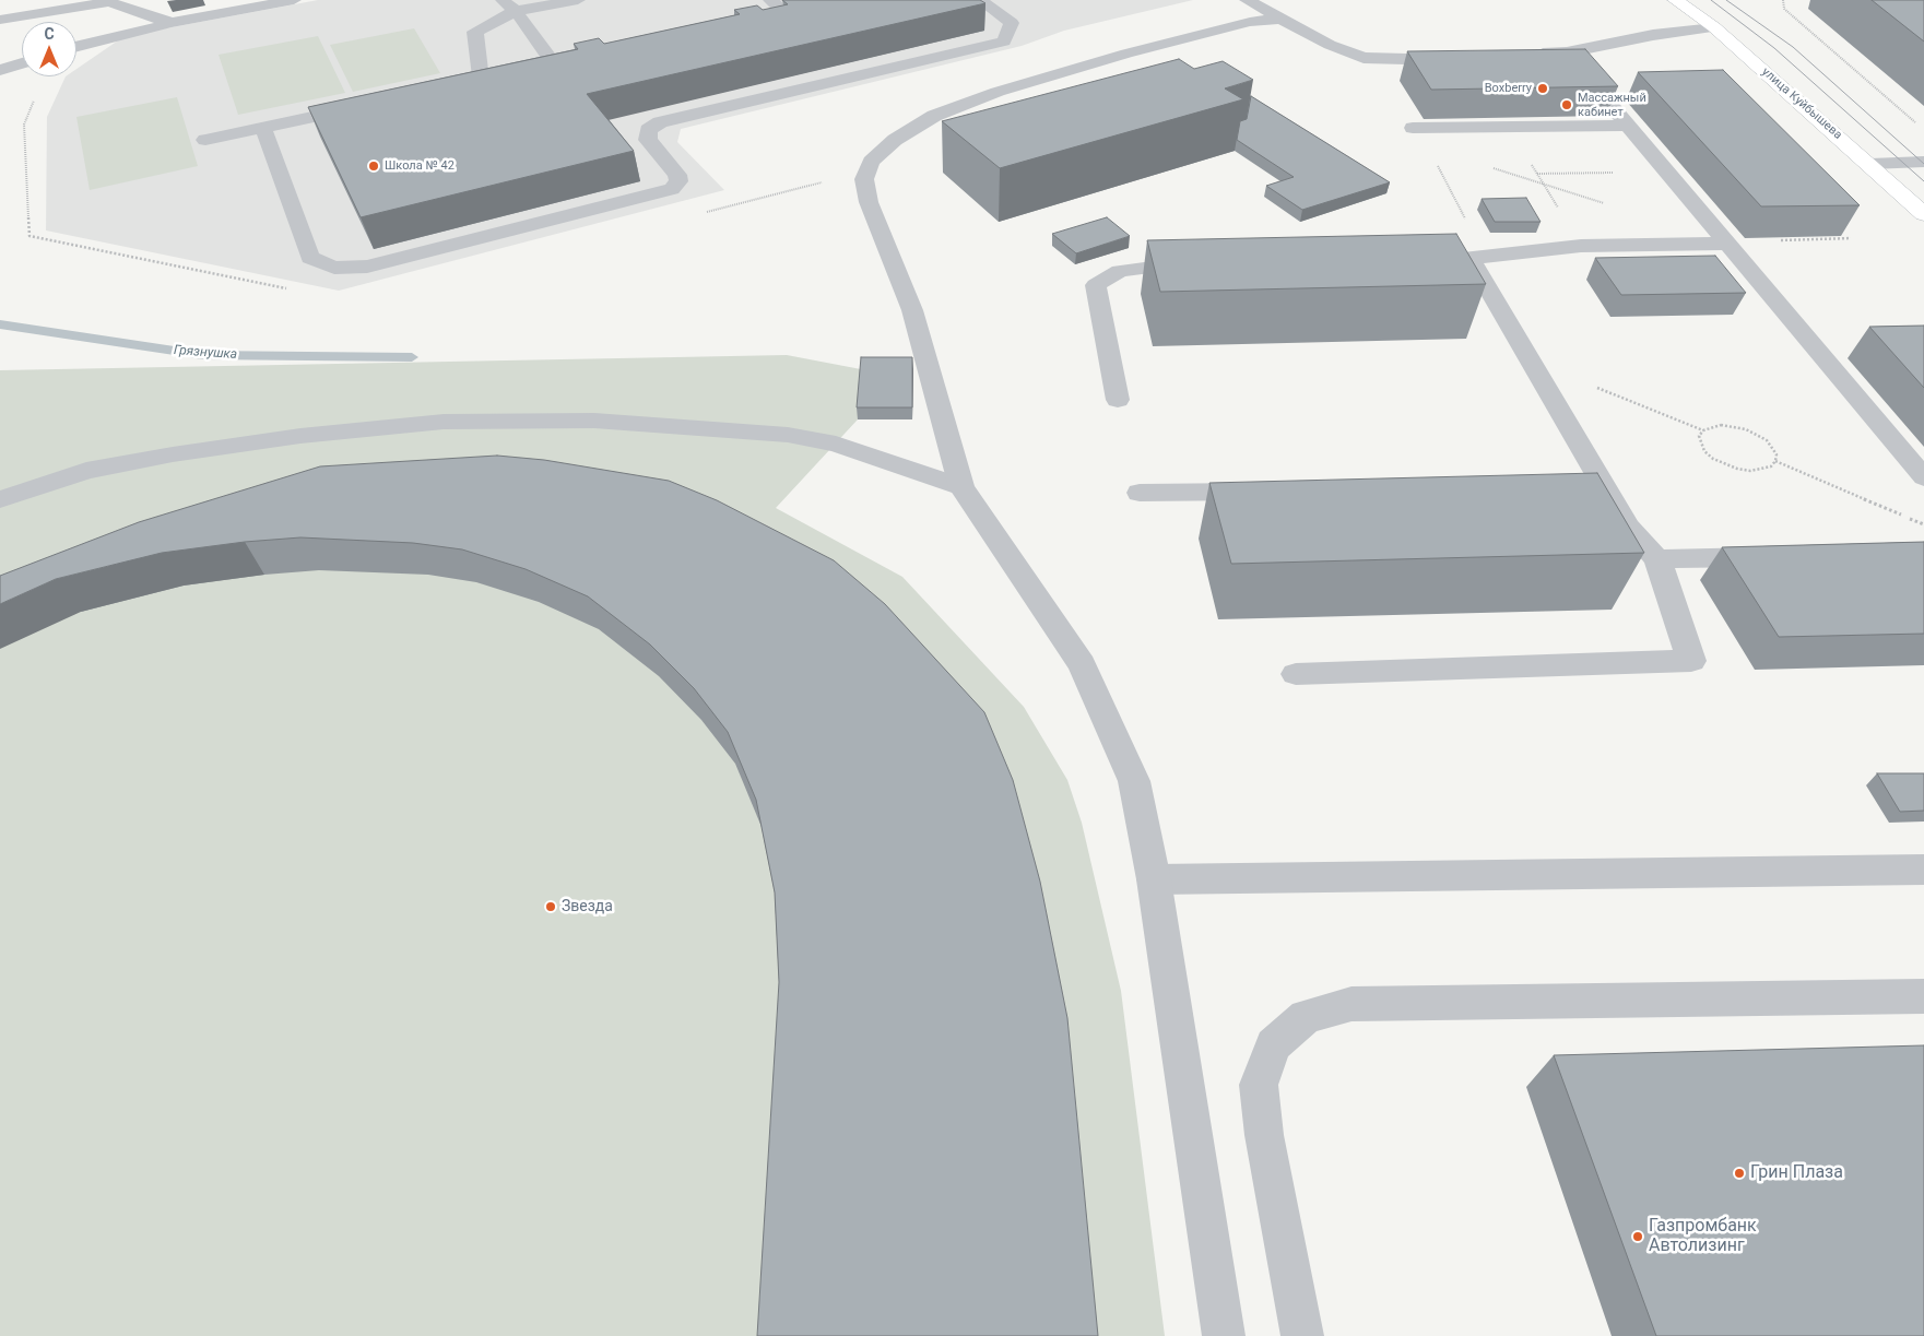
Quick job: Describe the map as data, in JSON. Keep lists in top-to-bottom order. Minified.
{"streets":{"main road":["улица Куйбышева"]},"water":["Грязнушка"],"places":["Boxberry","Массажный кабинет","Школа № 42","Звезда","Грин Плаза","Газпромбанк Автолизинг"],"north":"top"}
